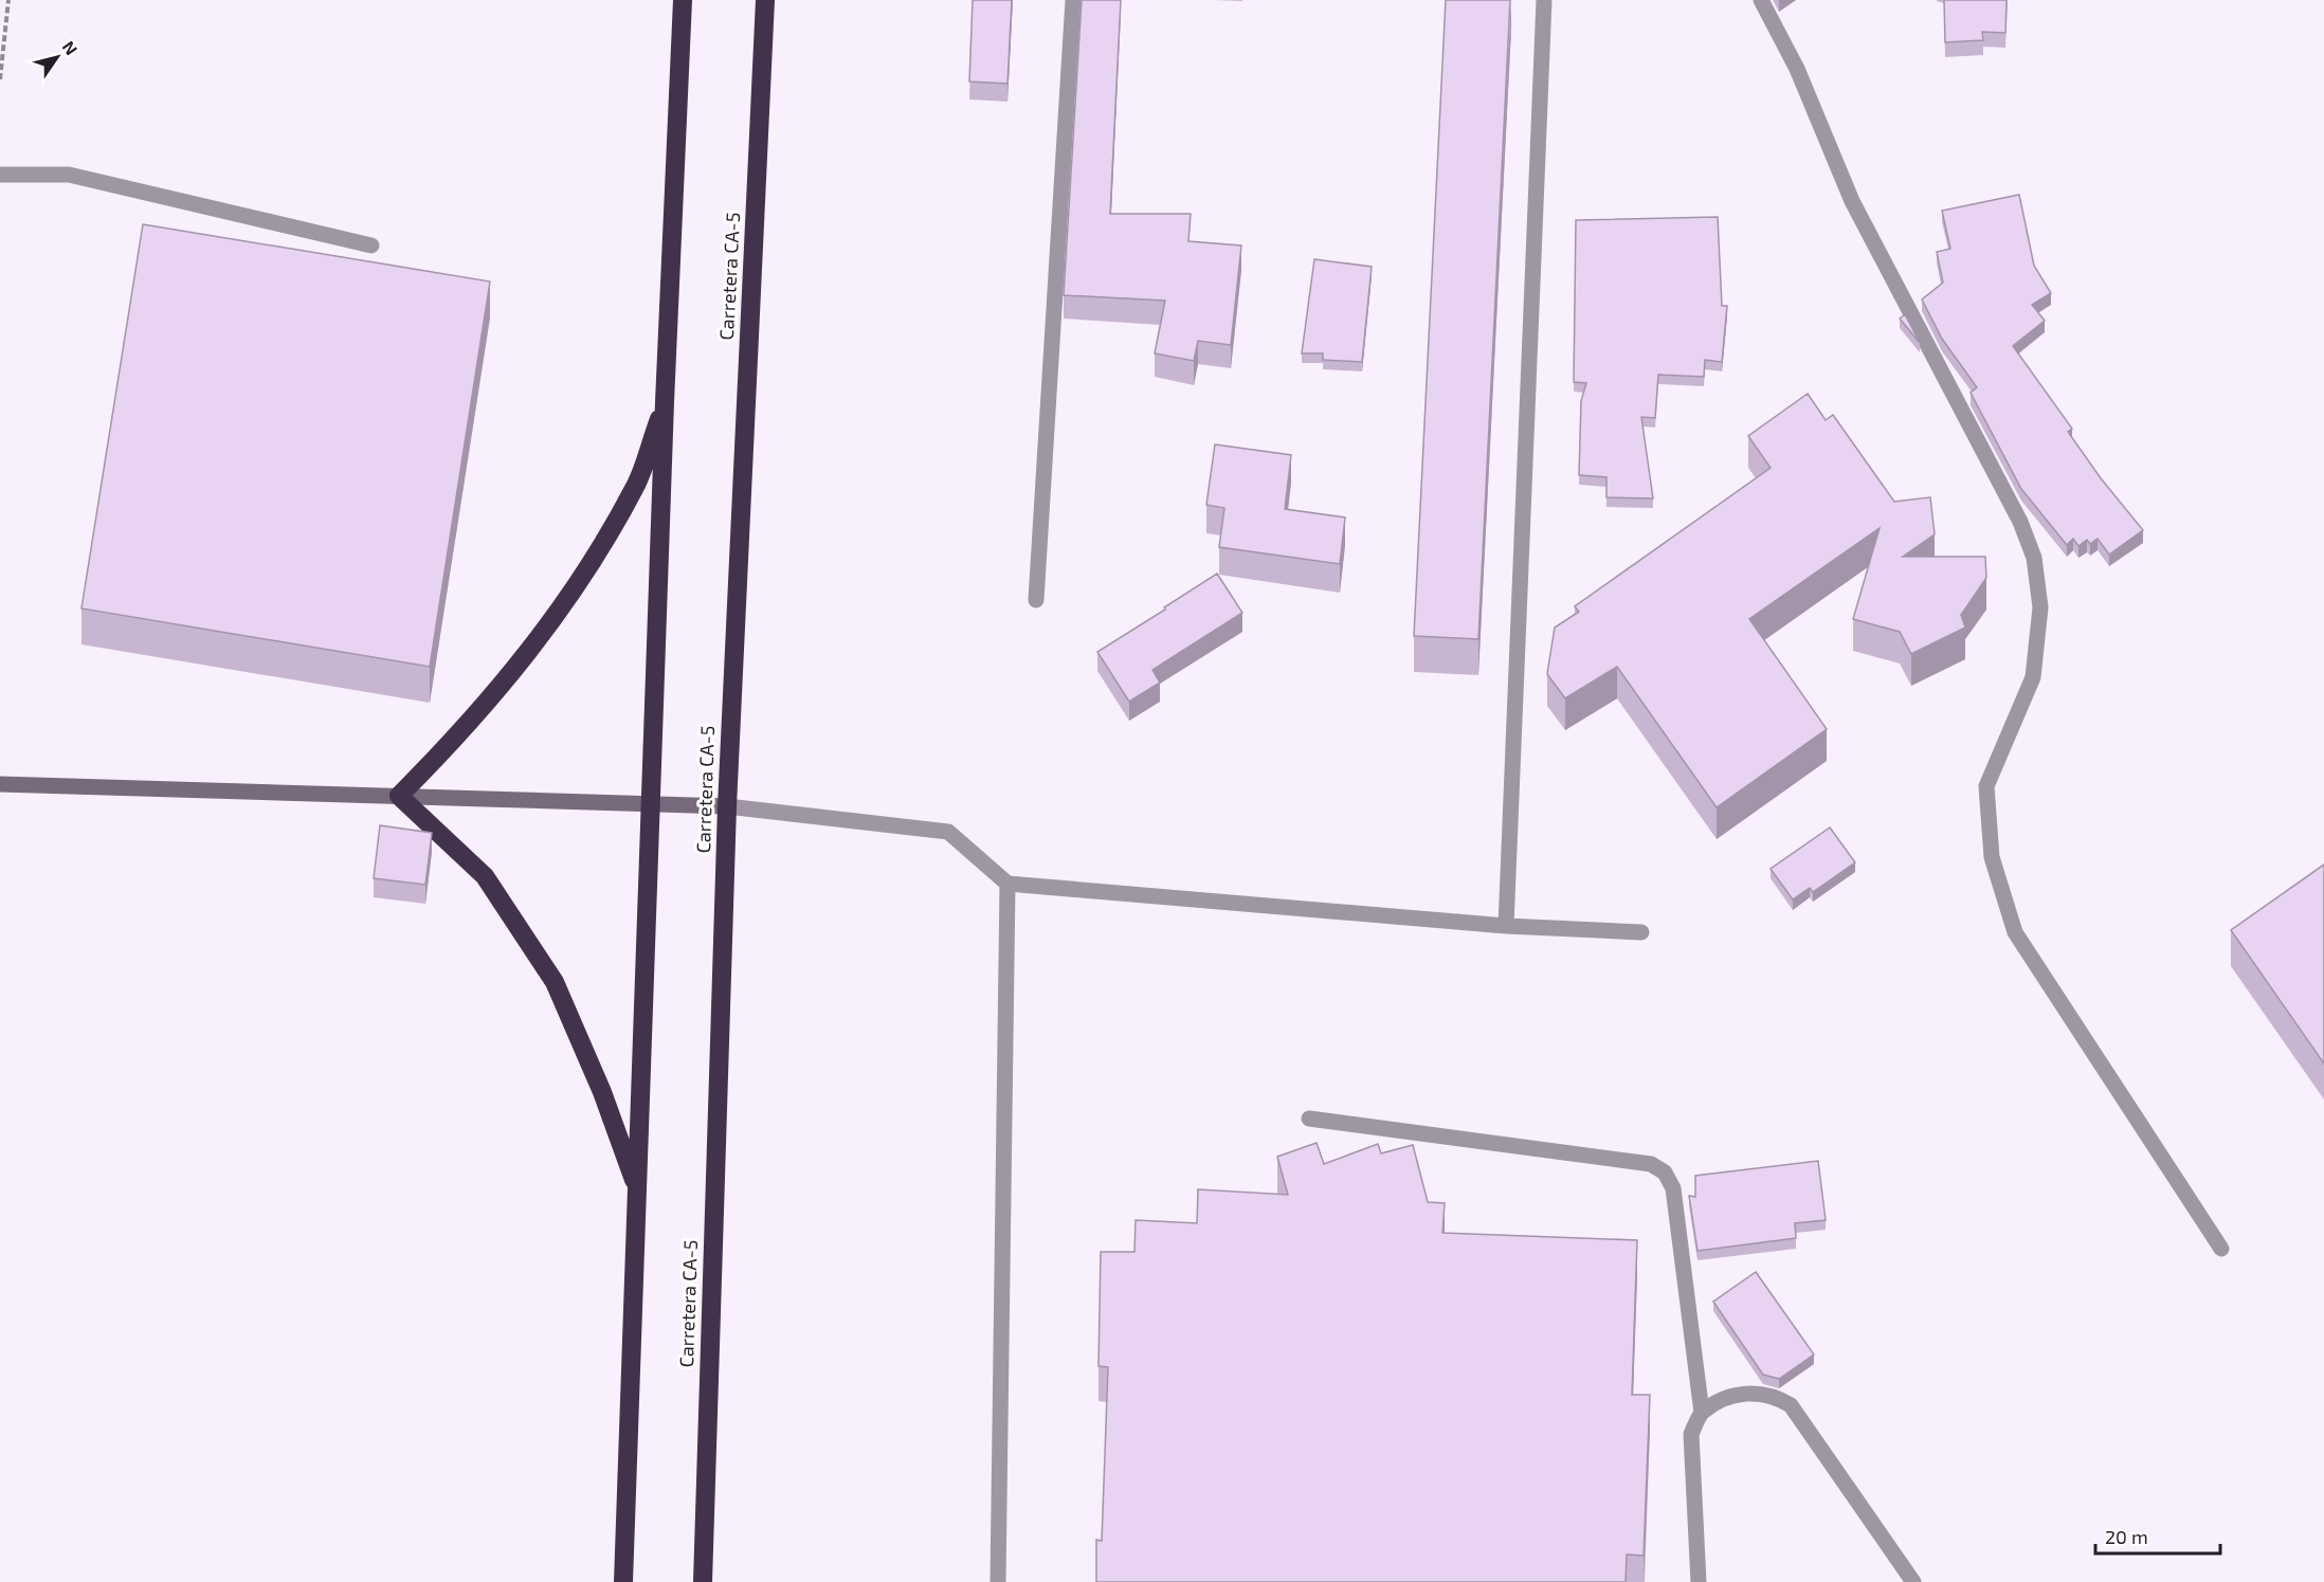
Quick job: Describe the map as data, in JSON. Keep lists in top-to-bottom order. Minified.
{"streets":{"highway":["Carretera CA-5"]},"scale_bar":"20 m","north":"top right"}
